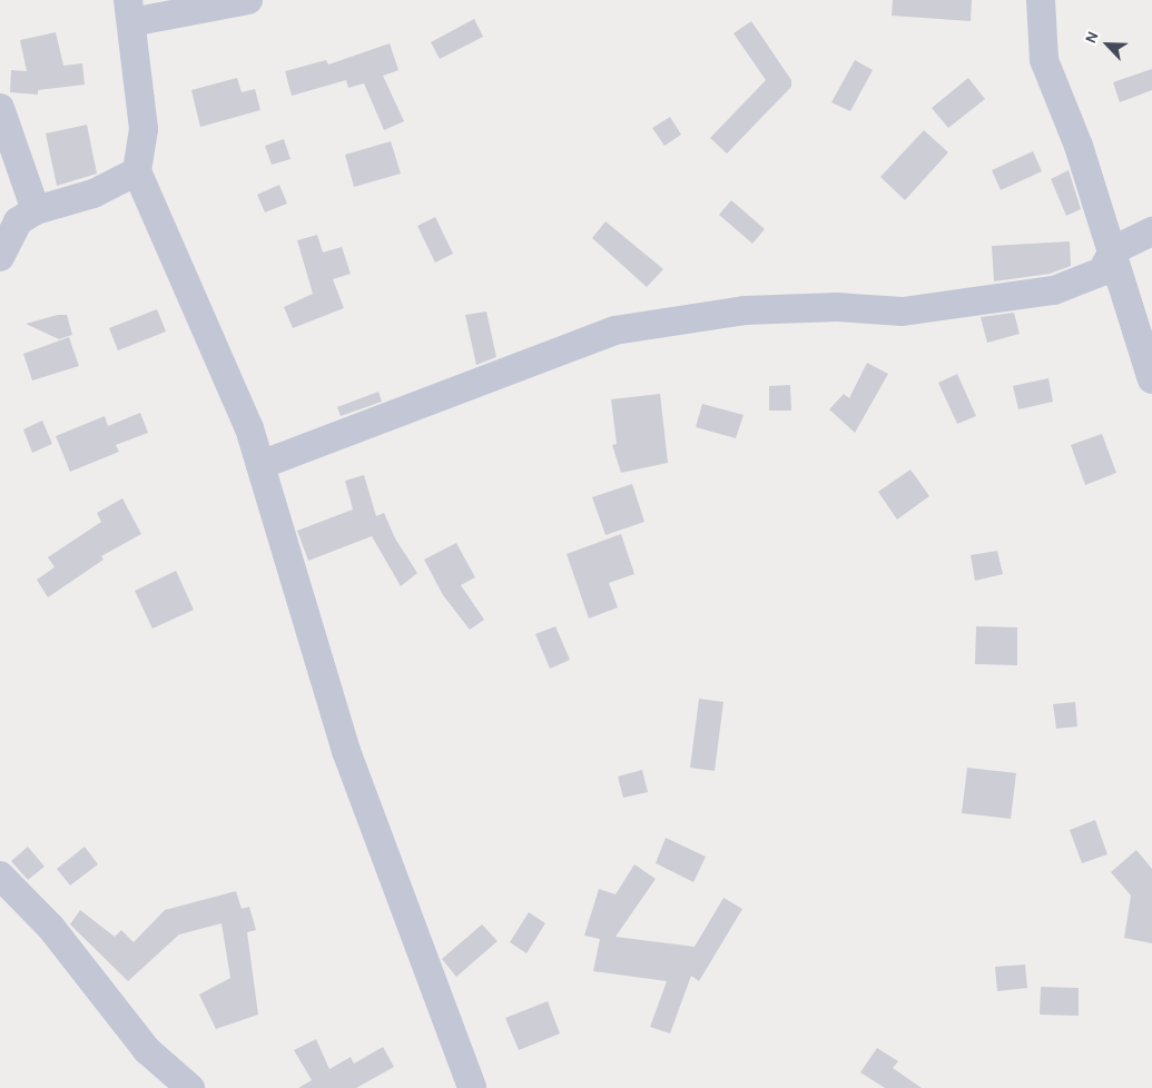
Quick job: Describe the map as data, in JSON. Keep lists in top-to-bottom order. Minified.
{"north":"top left"}
